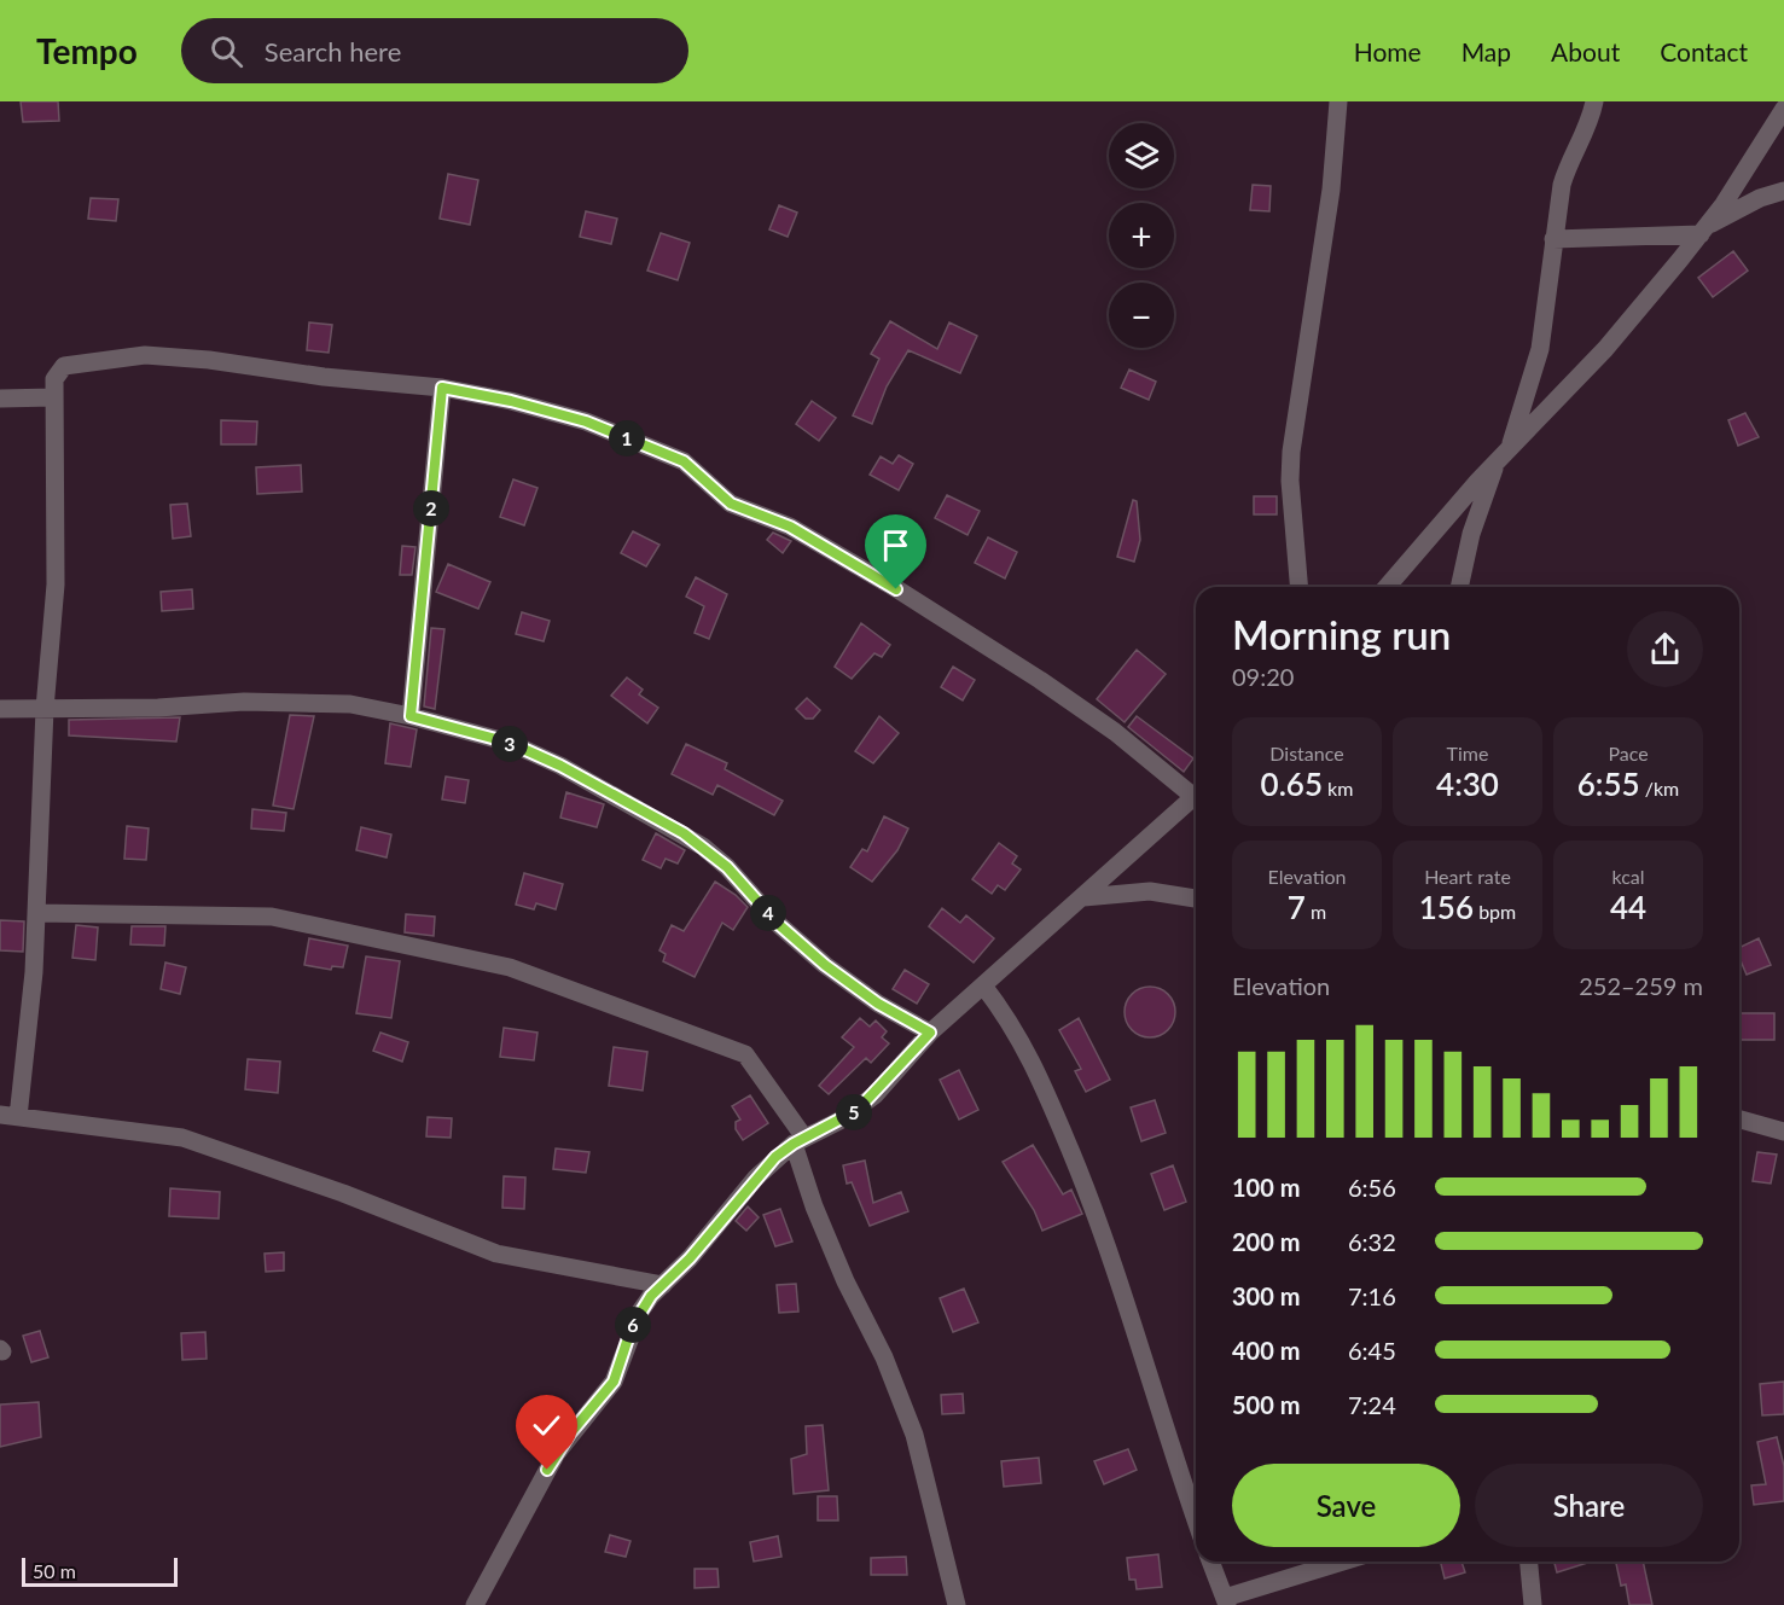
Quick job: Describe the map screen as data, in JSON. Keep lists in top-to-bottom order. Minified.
{"scale_bar":"50 m","page":{"header":"Tempo","search":"Search here","nav":["Home","Map","About","Contact"],"map_buttons":["+","−"],"pins":["1","2","3","4","5","6"],"heading":["Morning run","09:20"],"stats":[["Distance","0.65 km"],["Time","4:30"],["Pace","6:55 /km"],["Elevation","7 m"],["Heart rate","156 bpm"],["kcal","44"]],"chart":["Elevation","252–259 m"],"list":[{"name":"100 m","note":"6:56"},{"name":"200 m","note":"6:32"},{"name":"300 m","note":"7:16"},{"name":"400 m","note":"6:45"},{"name":"500 m","note":"7:24"}],"buttons":["Save","Share"],"scale":"50 m"}}
